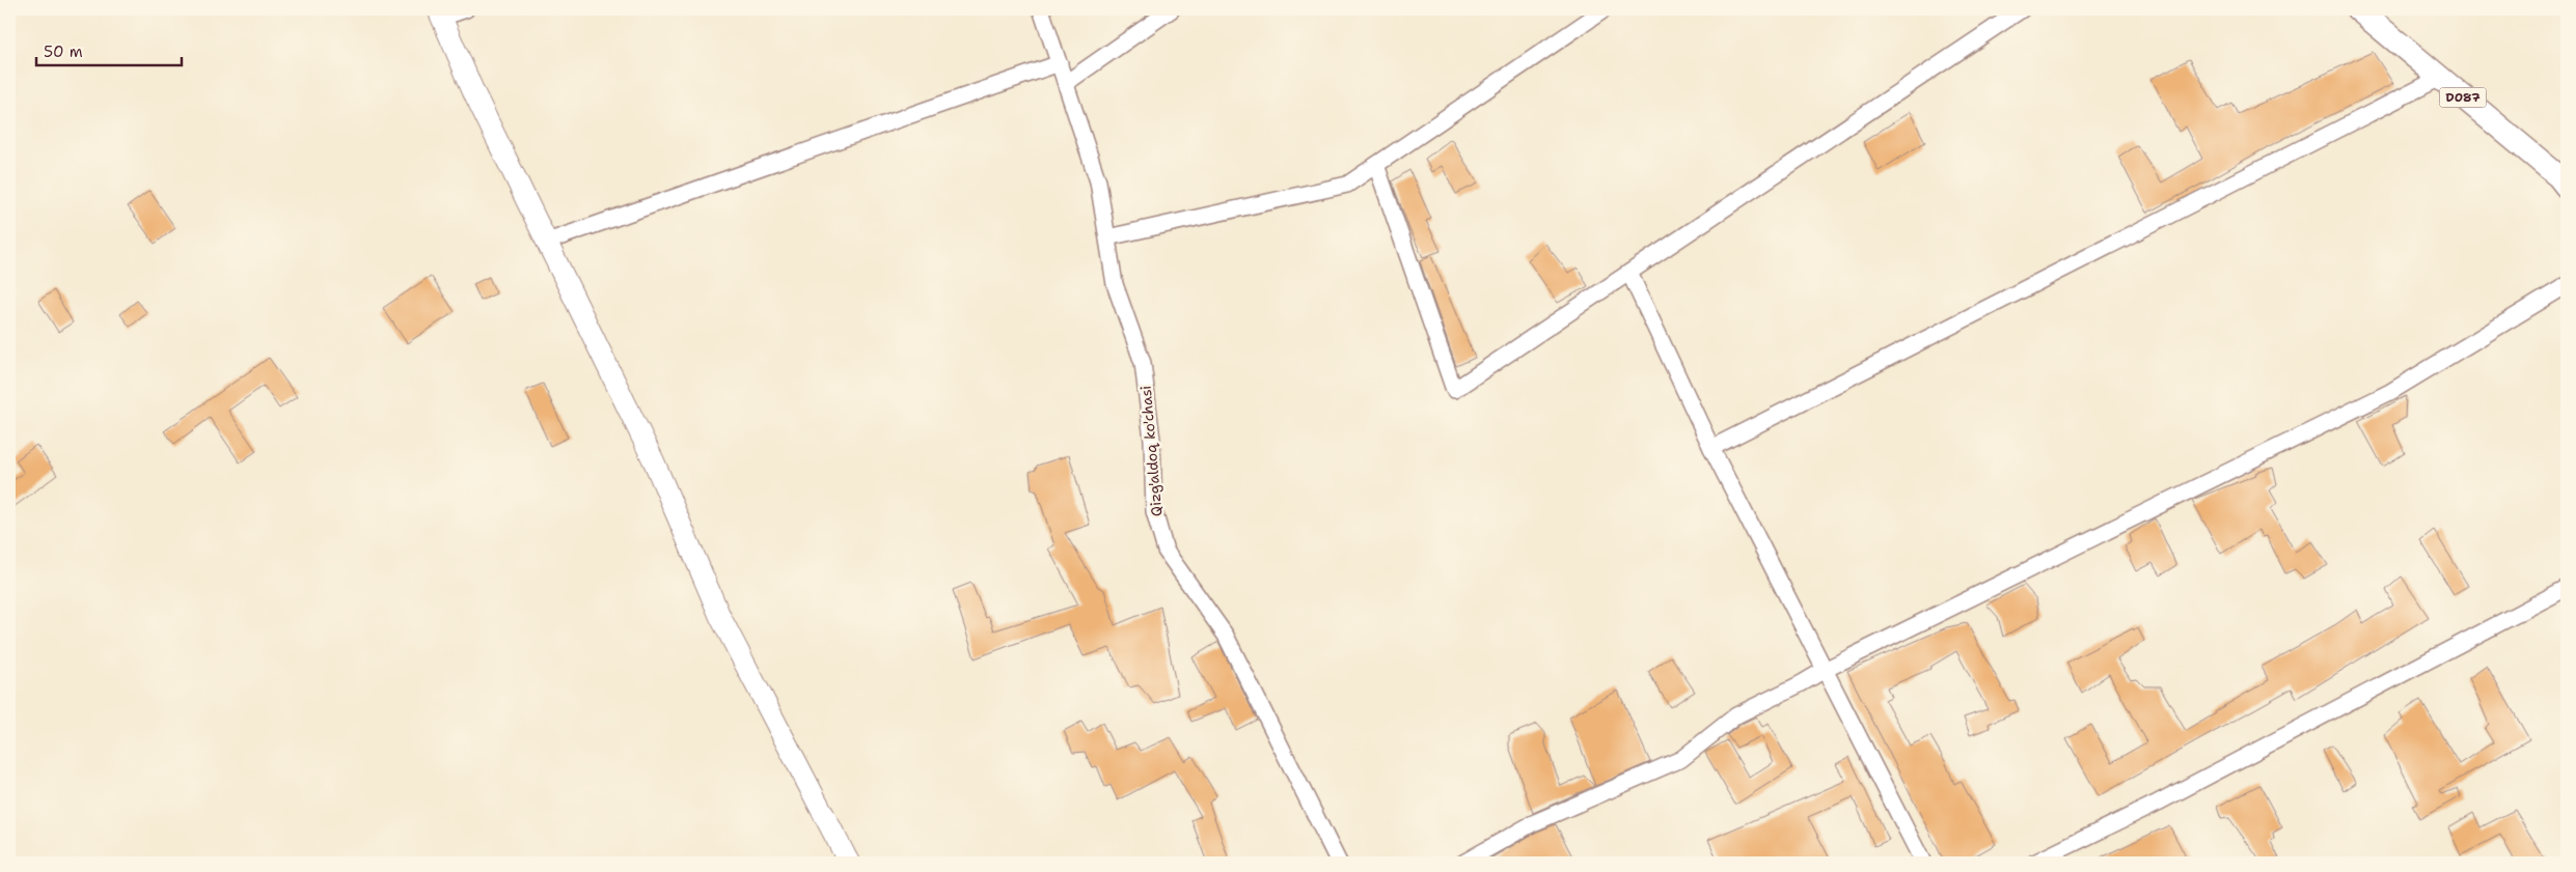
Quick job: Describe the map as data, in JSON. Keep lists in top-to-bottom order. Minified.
{"streets":{"main road":["D087"],"street":["Qizg'aldoq ko'chasi"]},"scale_bar":"50 m"}
